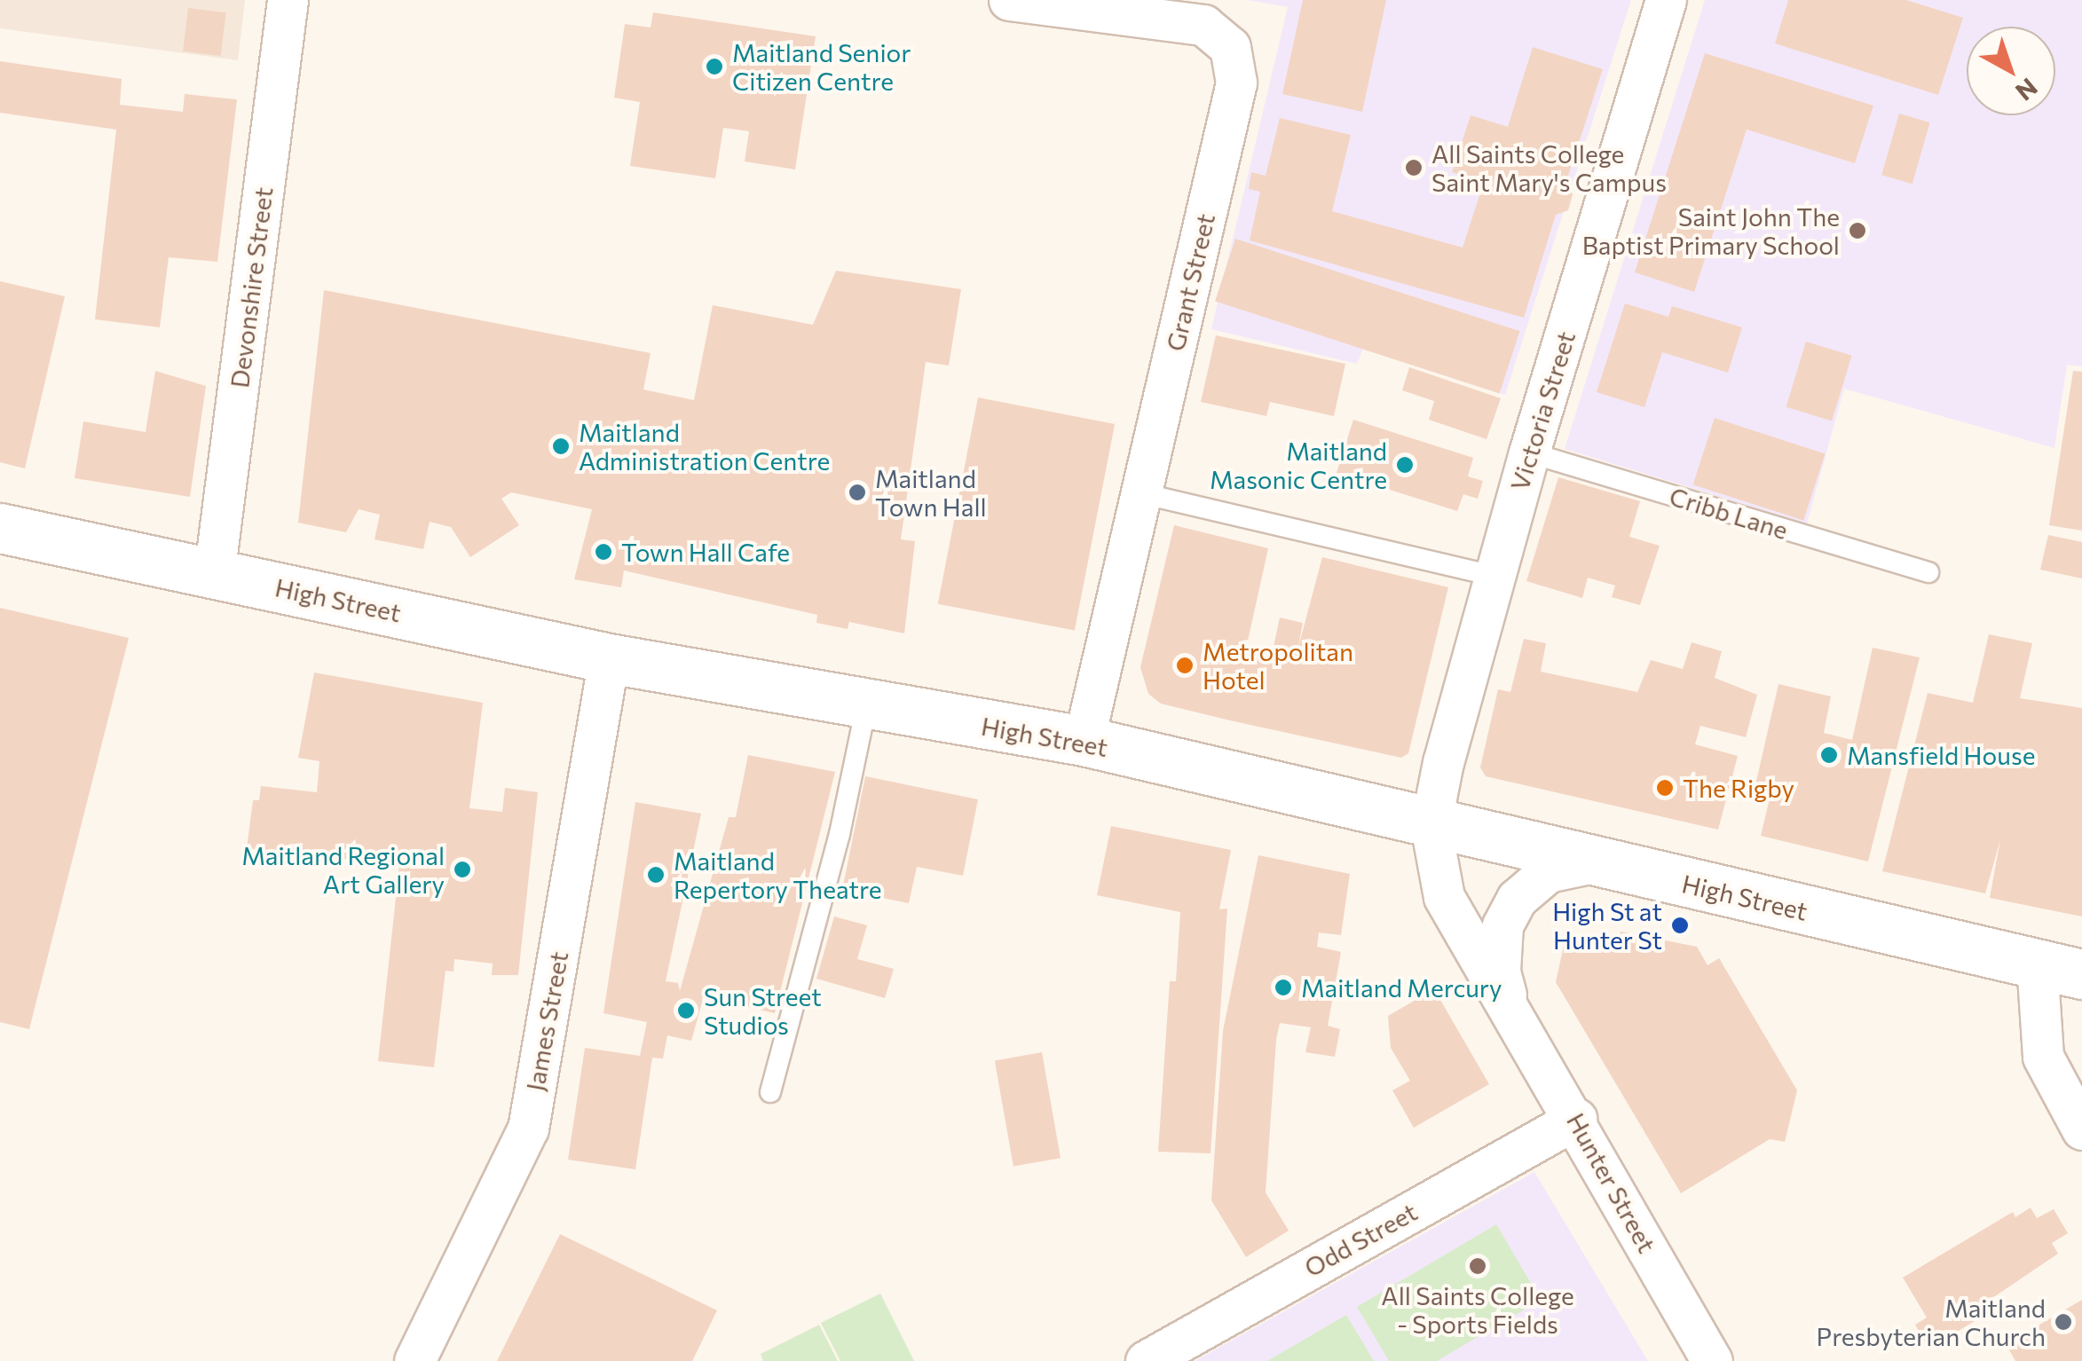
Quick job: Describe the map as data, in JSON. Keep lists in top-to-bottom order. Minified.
{"streets":{"main road":["High Street"],"street":["Grant Street","Devonshire Street","Victoria Street","James Street","Hunter Street","Odd Street"],"lane":["Cribb Lane"]},"crossings":[["Grant Street","High Street"],["Devonshire Street","High Street"],["Victoria Street","Cribb Lane"],["Victoria Street","High Street"],["Victoria Street","Hunter Street"],["High Street","James Street"],["High Street","Hunter Street"],["Hunter Street","Odd Street"]],"places":["Maitland Senior Citizen Centre","All Saints College Saint Mary's Campus","Saint John The Baptist Primary School","Maitland Administration Centre","Maitland Masonic Centre","Maitland Town Hall","Town Hall Cafe","Metropolitan Hotel","Mansfield House","The Rigby","Maitland Regional Art Gallery","Maitland Repertory Theatre","High St at Hunter St","Maitland Mercury","Sun Street Studios","All Saints College - Sports Fields","Maitland Presbyterian Church"],"north":"bottom right"}
